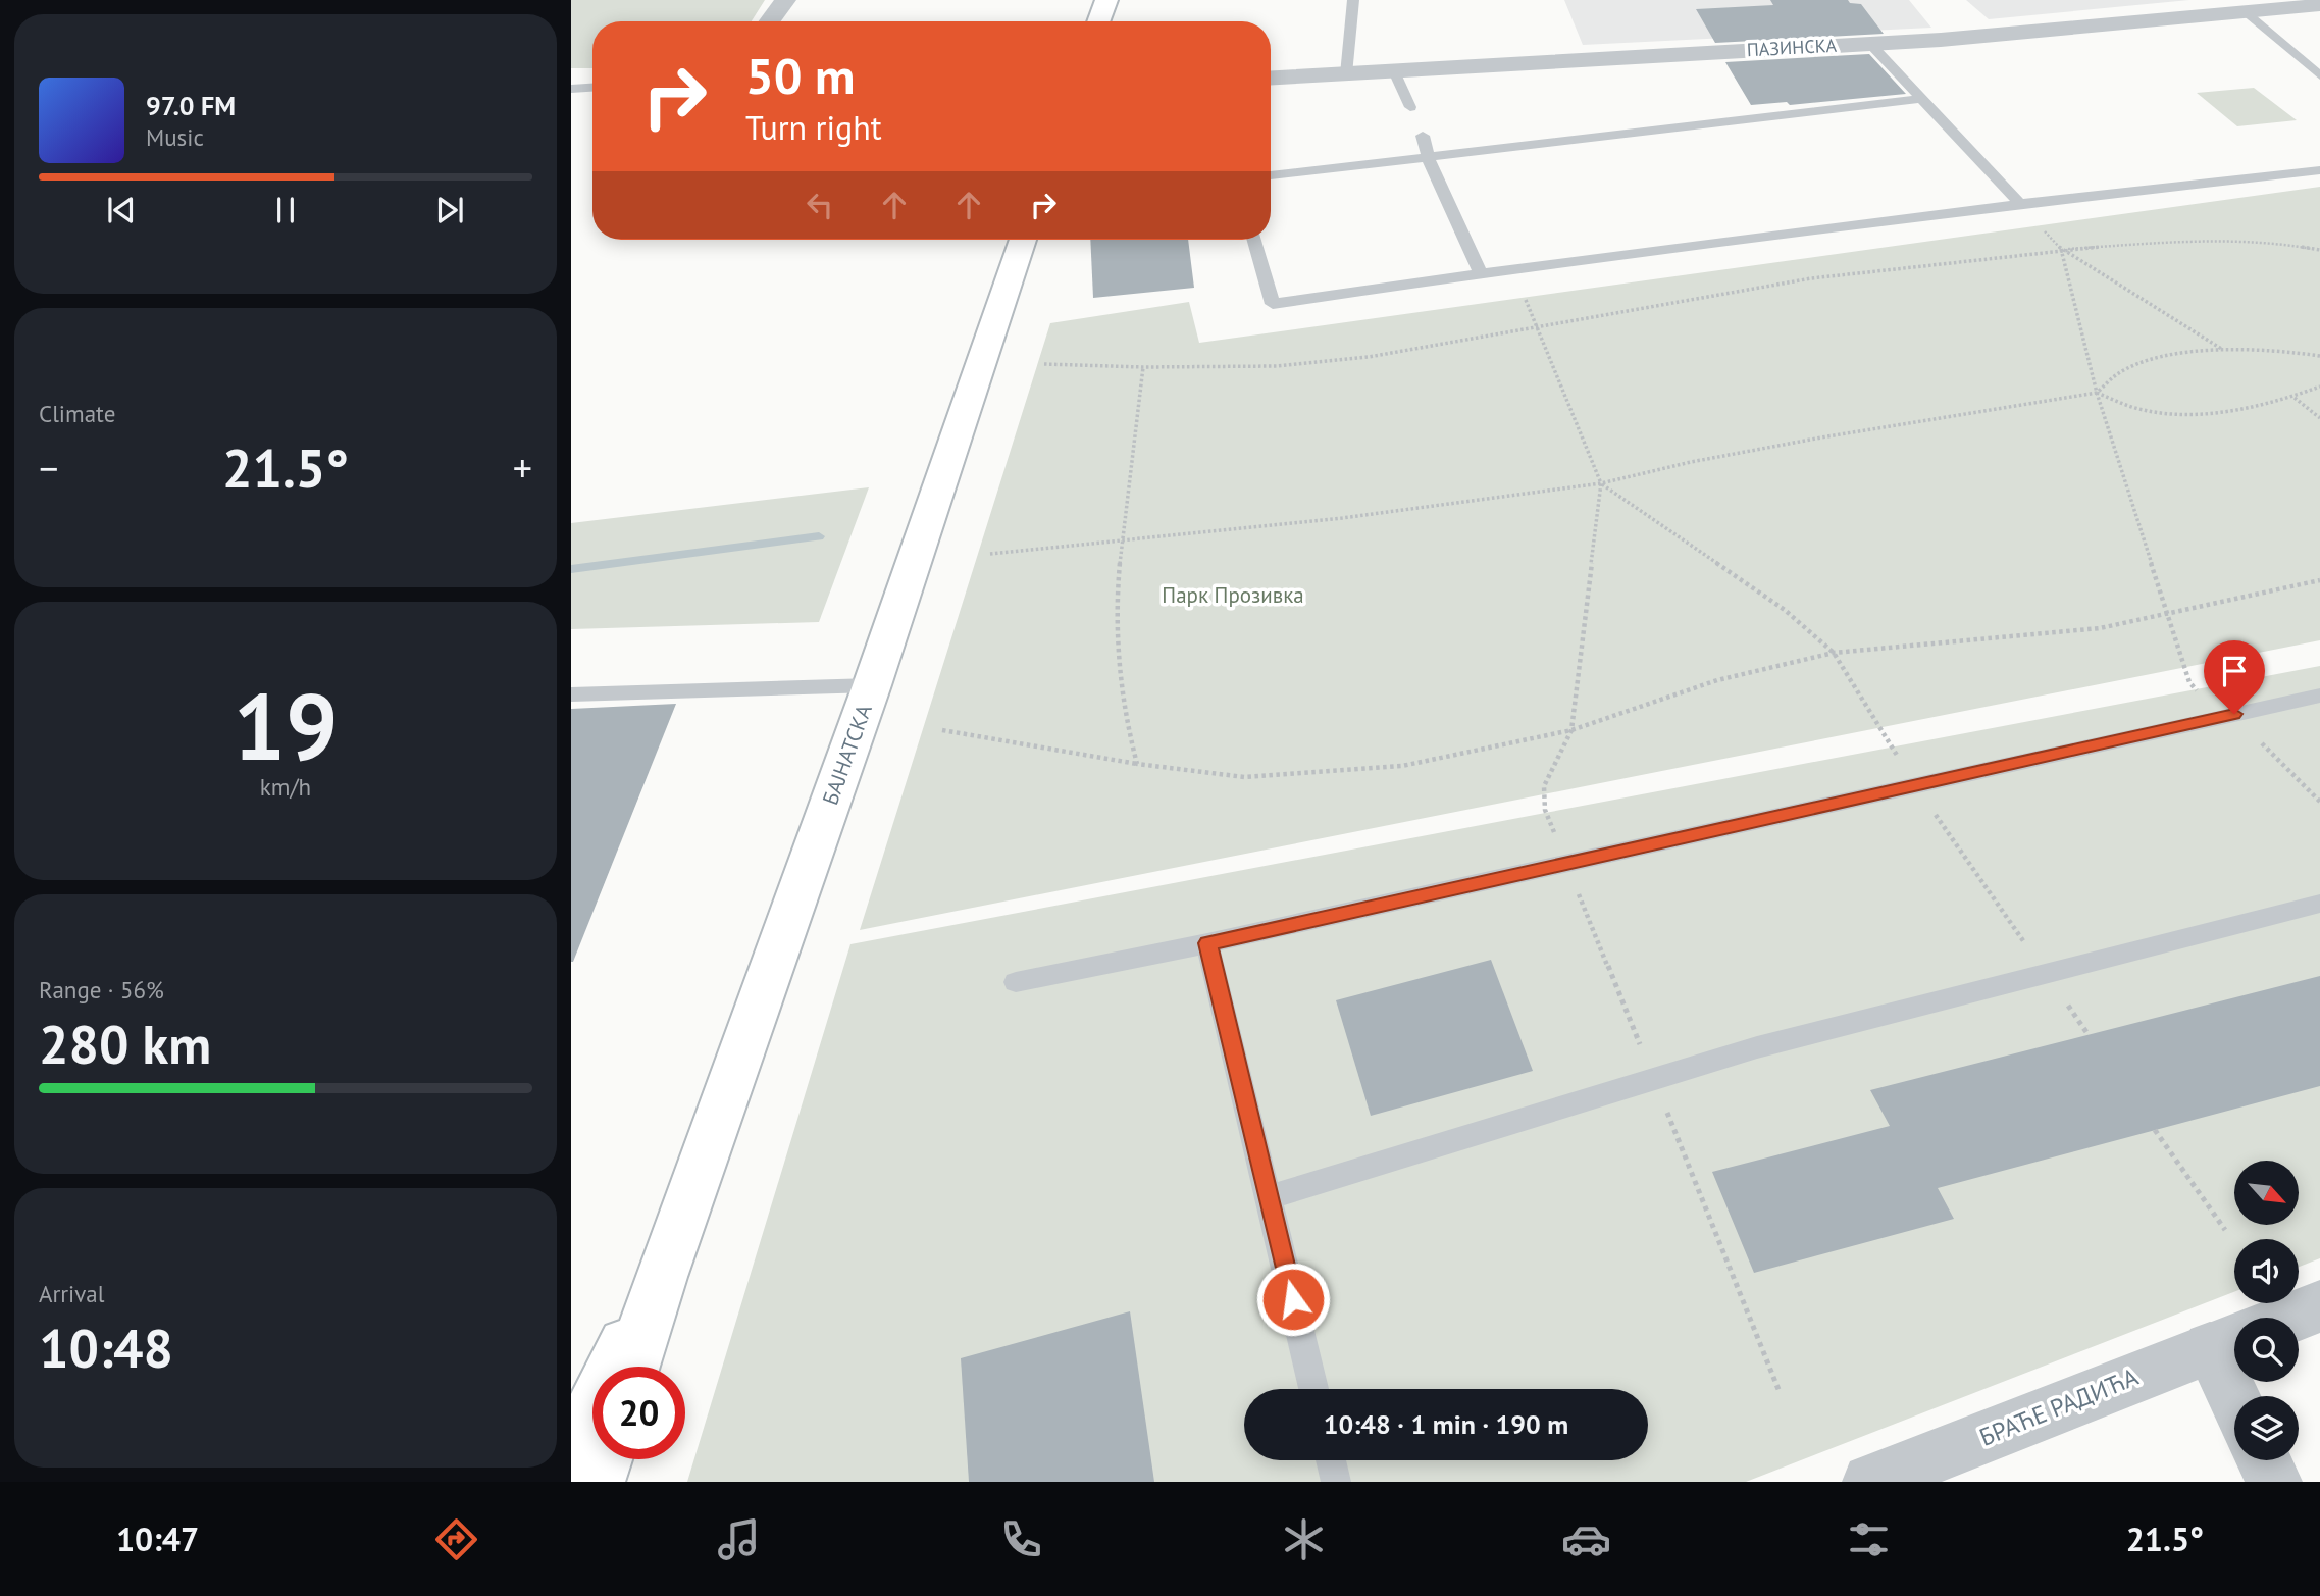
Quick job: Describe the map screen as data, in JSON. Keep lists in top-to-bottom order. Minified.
{"streets":{"main road":["БАЈНАТСКА"],"street":["ПАЗИНСКА","БРАЋЕ РАДИЋА"]},"parks":["Парк Прозивка"],"north":"bottom right","page":{"turn":["50 m","Turn right"],"song":["97.0 FM","Music"],"tile":["Climate",["19","km/h"],["Range · 56%","280 km"],["Arrival","10:48"]],"heat":["−","21.5°","+"],"limit":"20","trip":"10:48 · 1 min · 190 m","tabs":["10:47","21.5°"]}}
